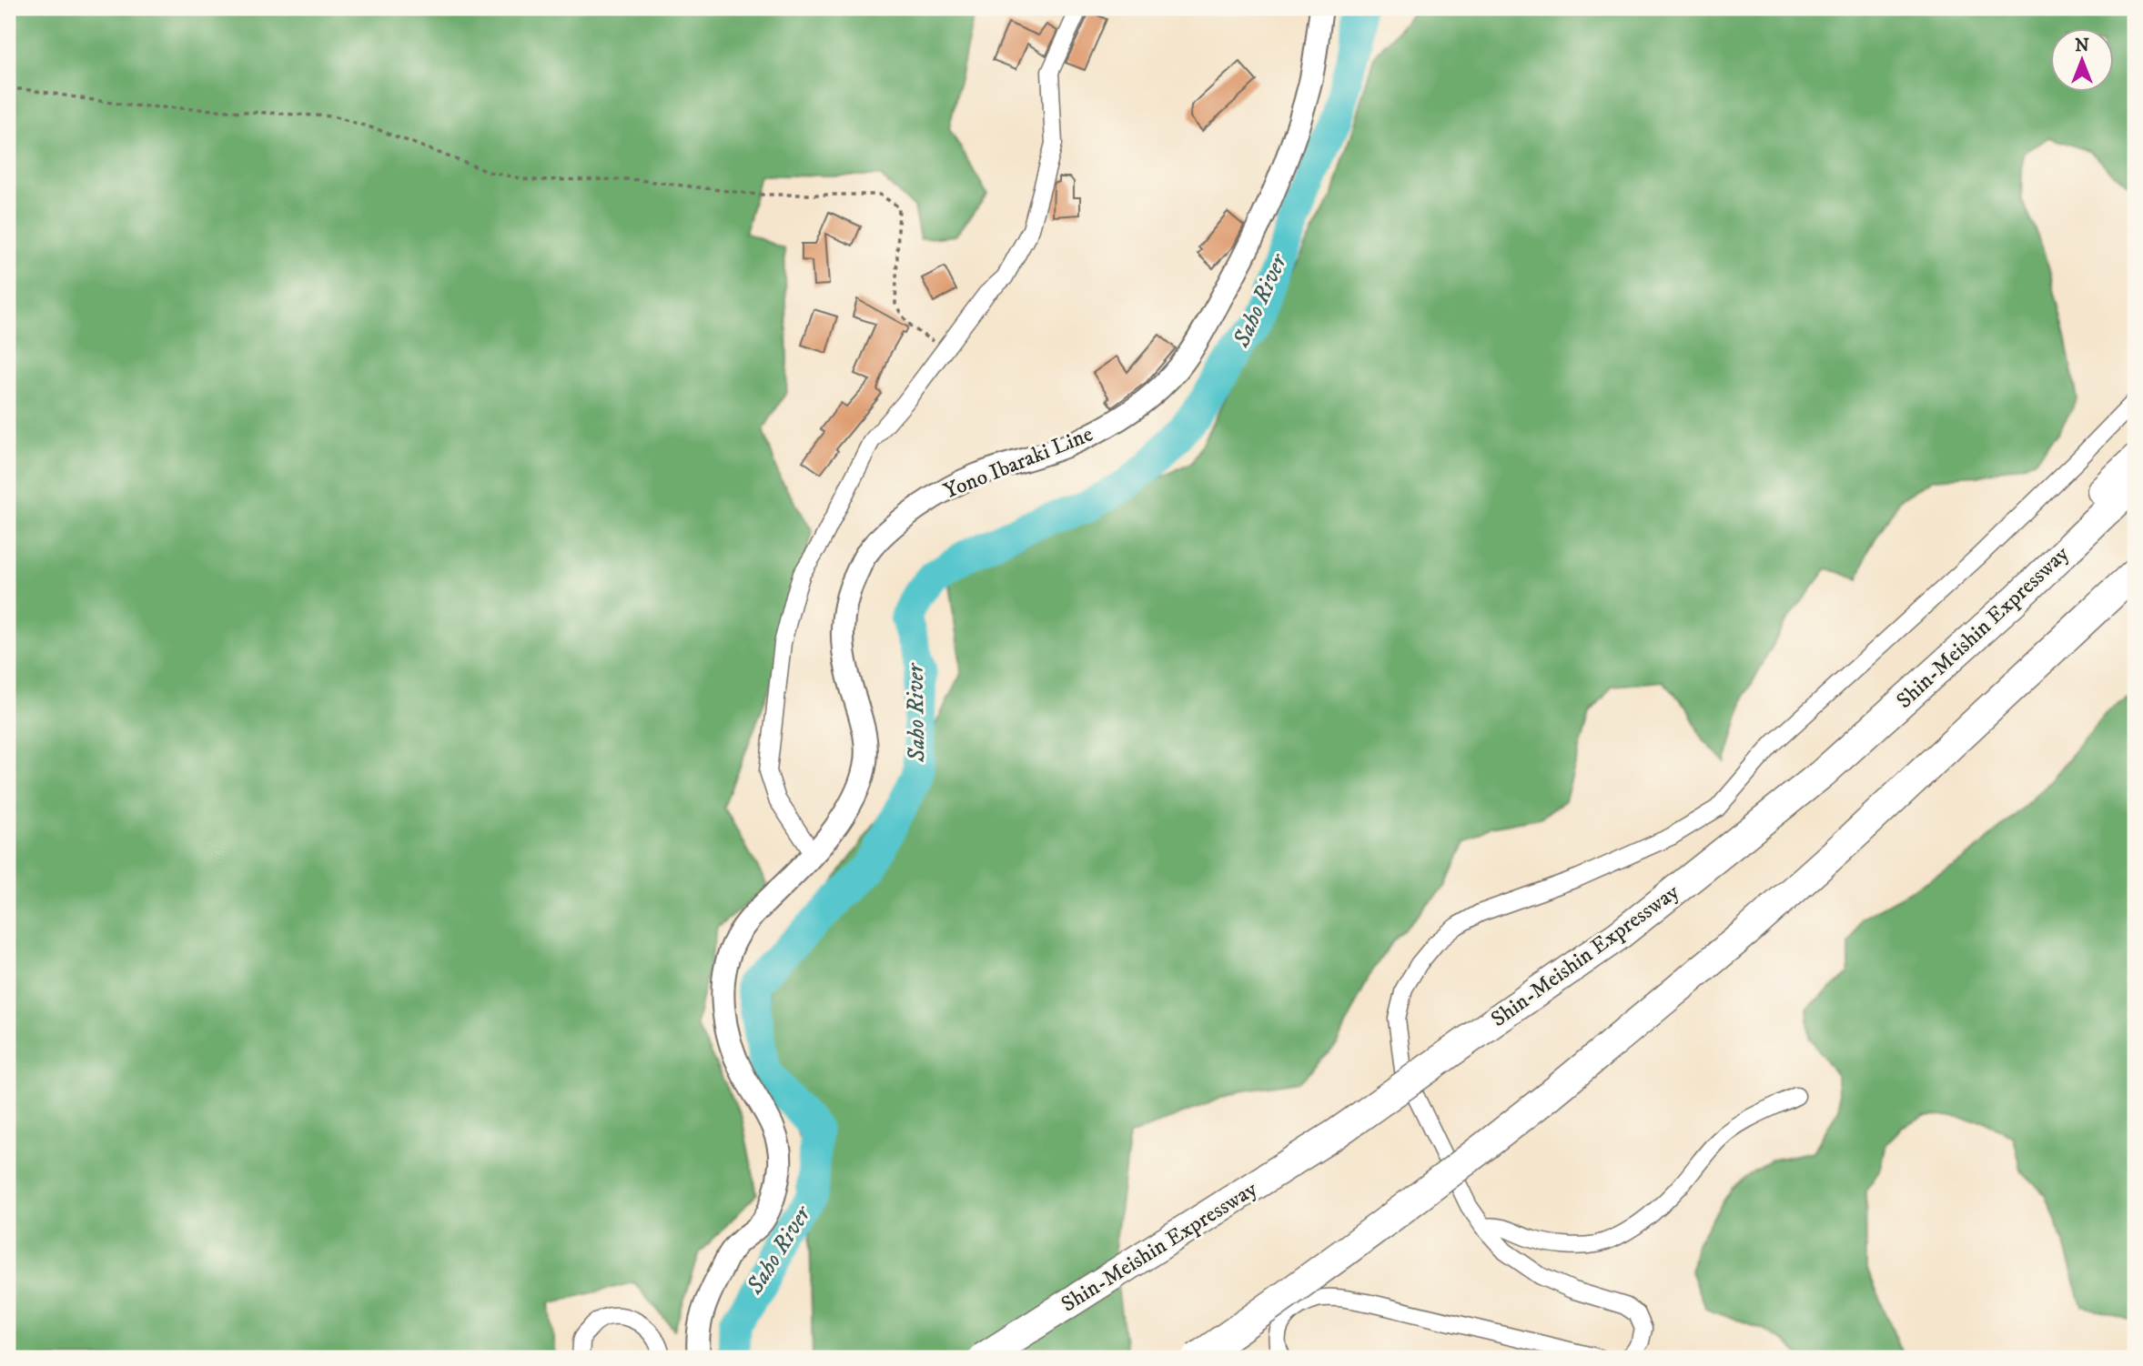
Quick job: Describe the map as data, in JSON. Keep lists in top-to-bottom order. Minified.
{"streets":{"highway":["Shin-Meishin Expressway"],"main road":["Yono Ibaraki Line"]},"water":["Saho River"],"north":"top"}
